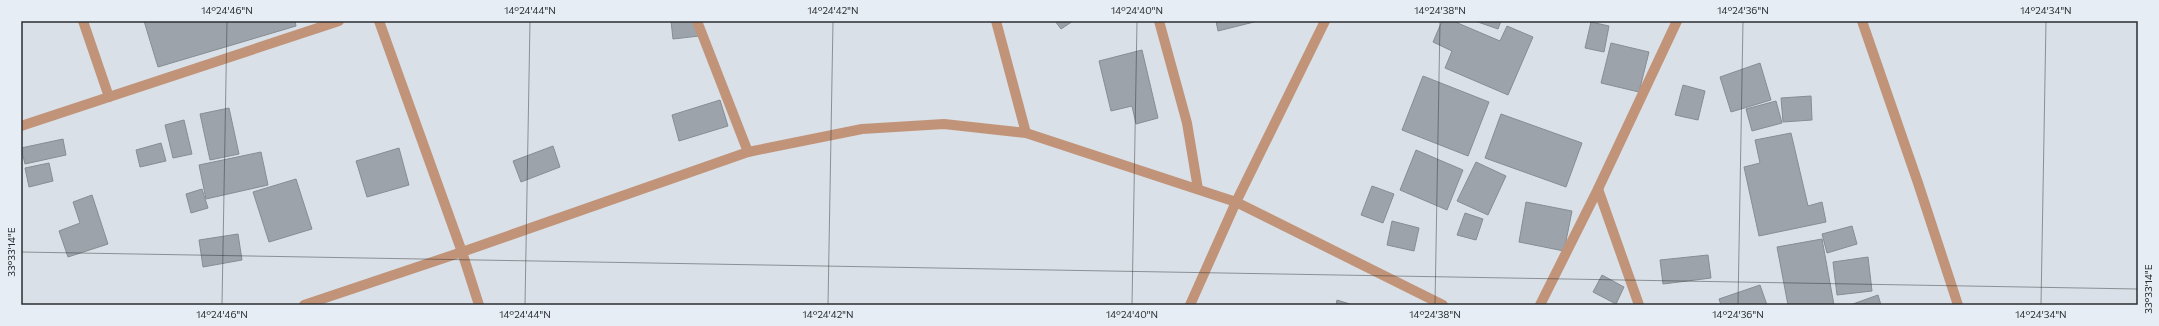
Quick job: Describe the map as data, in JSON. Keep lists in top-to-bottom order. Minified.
{"coordinates":["14°24'46\"N","14°24'44\"N","14°24'42\"N","14°24'40\"N","14°24'38\"N","14°24'36\"N","14°24'34\"N","33°33'14\"E"]}
